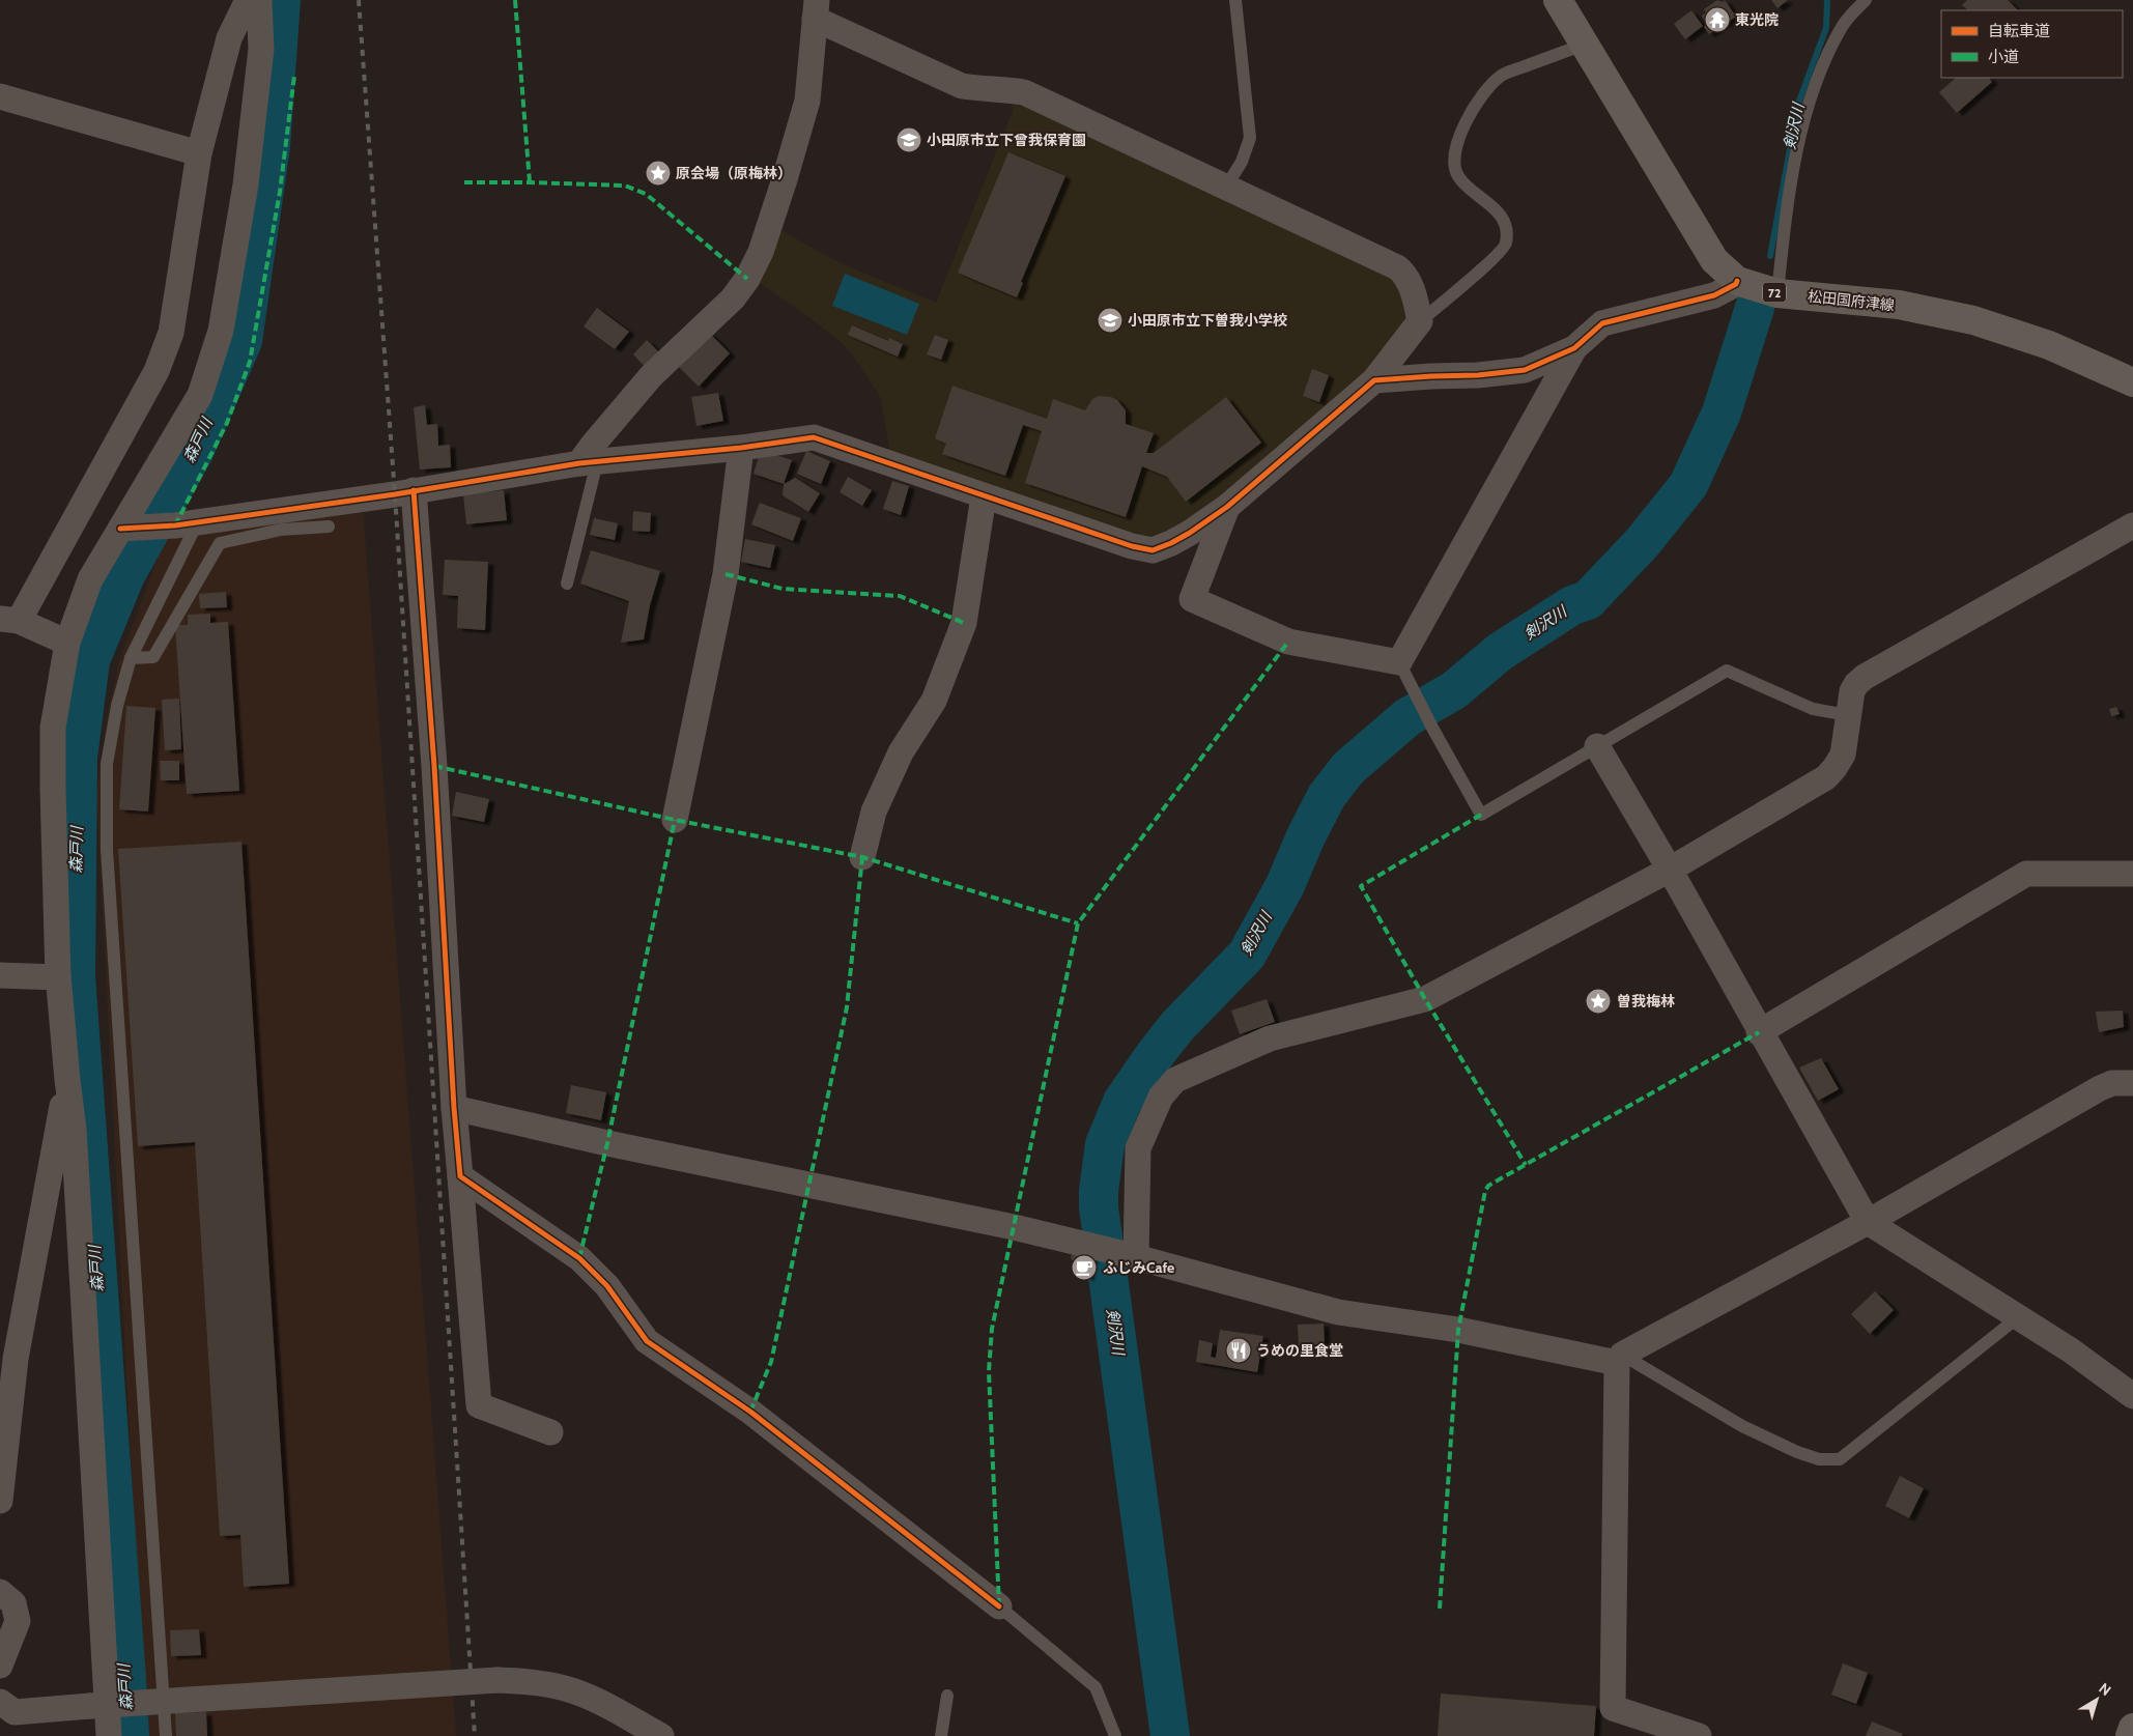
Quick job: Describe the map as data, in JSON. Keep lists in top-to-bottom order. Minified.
{"streets":{"main road":["72","松田国府津線"]},"water":["剣沢川","森戸川"],"places":{"temple":["東光院"],"school or university":["小田原市立下曾我保育園","小田原市立下曽我小学校"],"place":["原会場（原梅林）","曽我梅林"],"cafe":["ふじみCafe"],"restaurant":["うめの里食堂"]},"legend":["自転車道","小道"],"north":"top right"}
